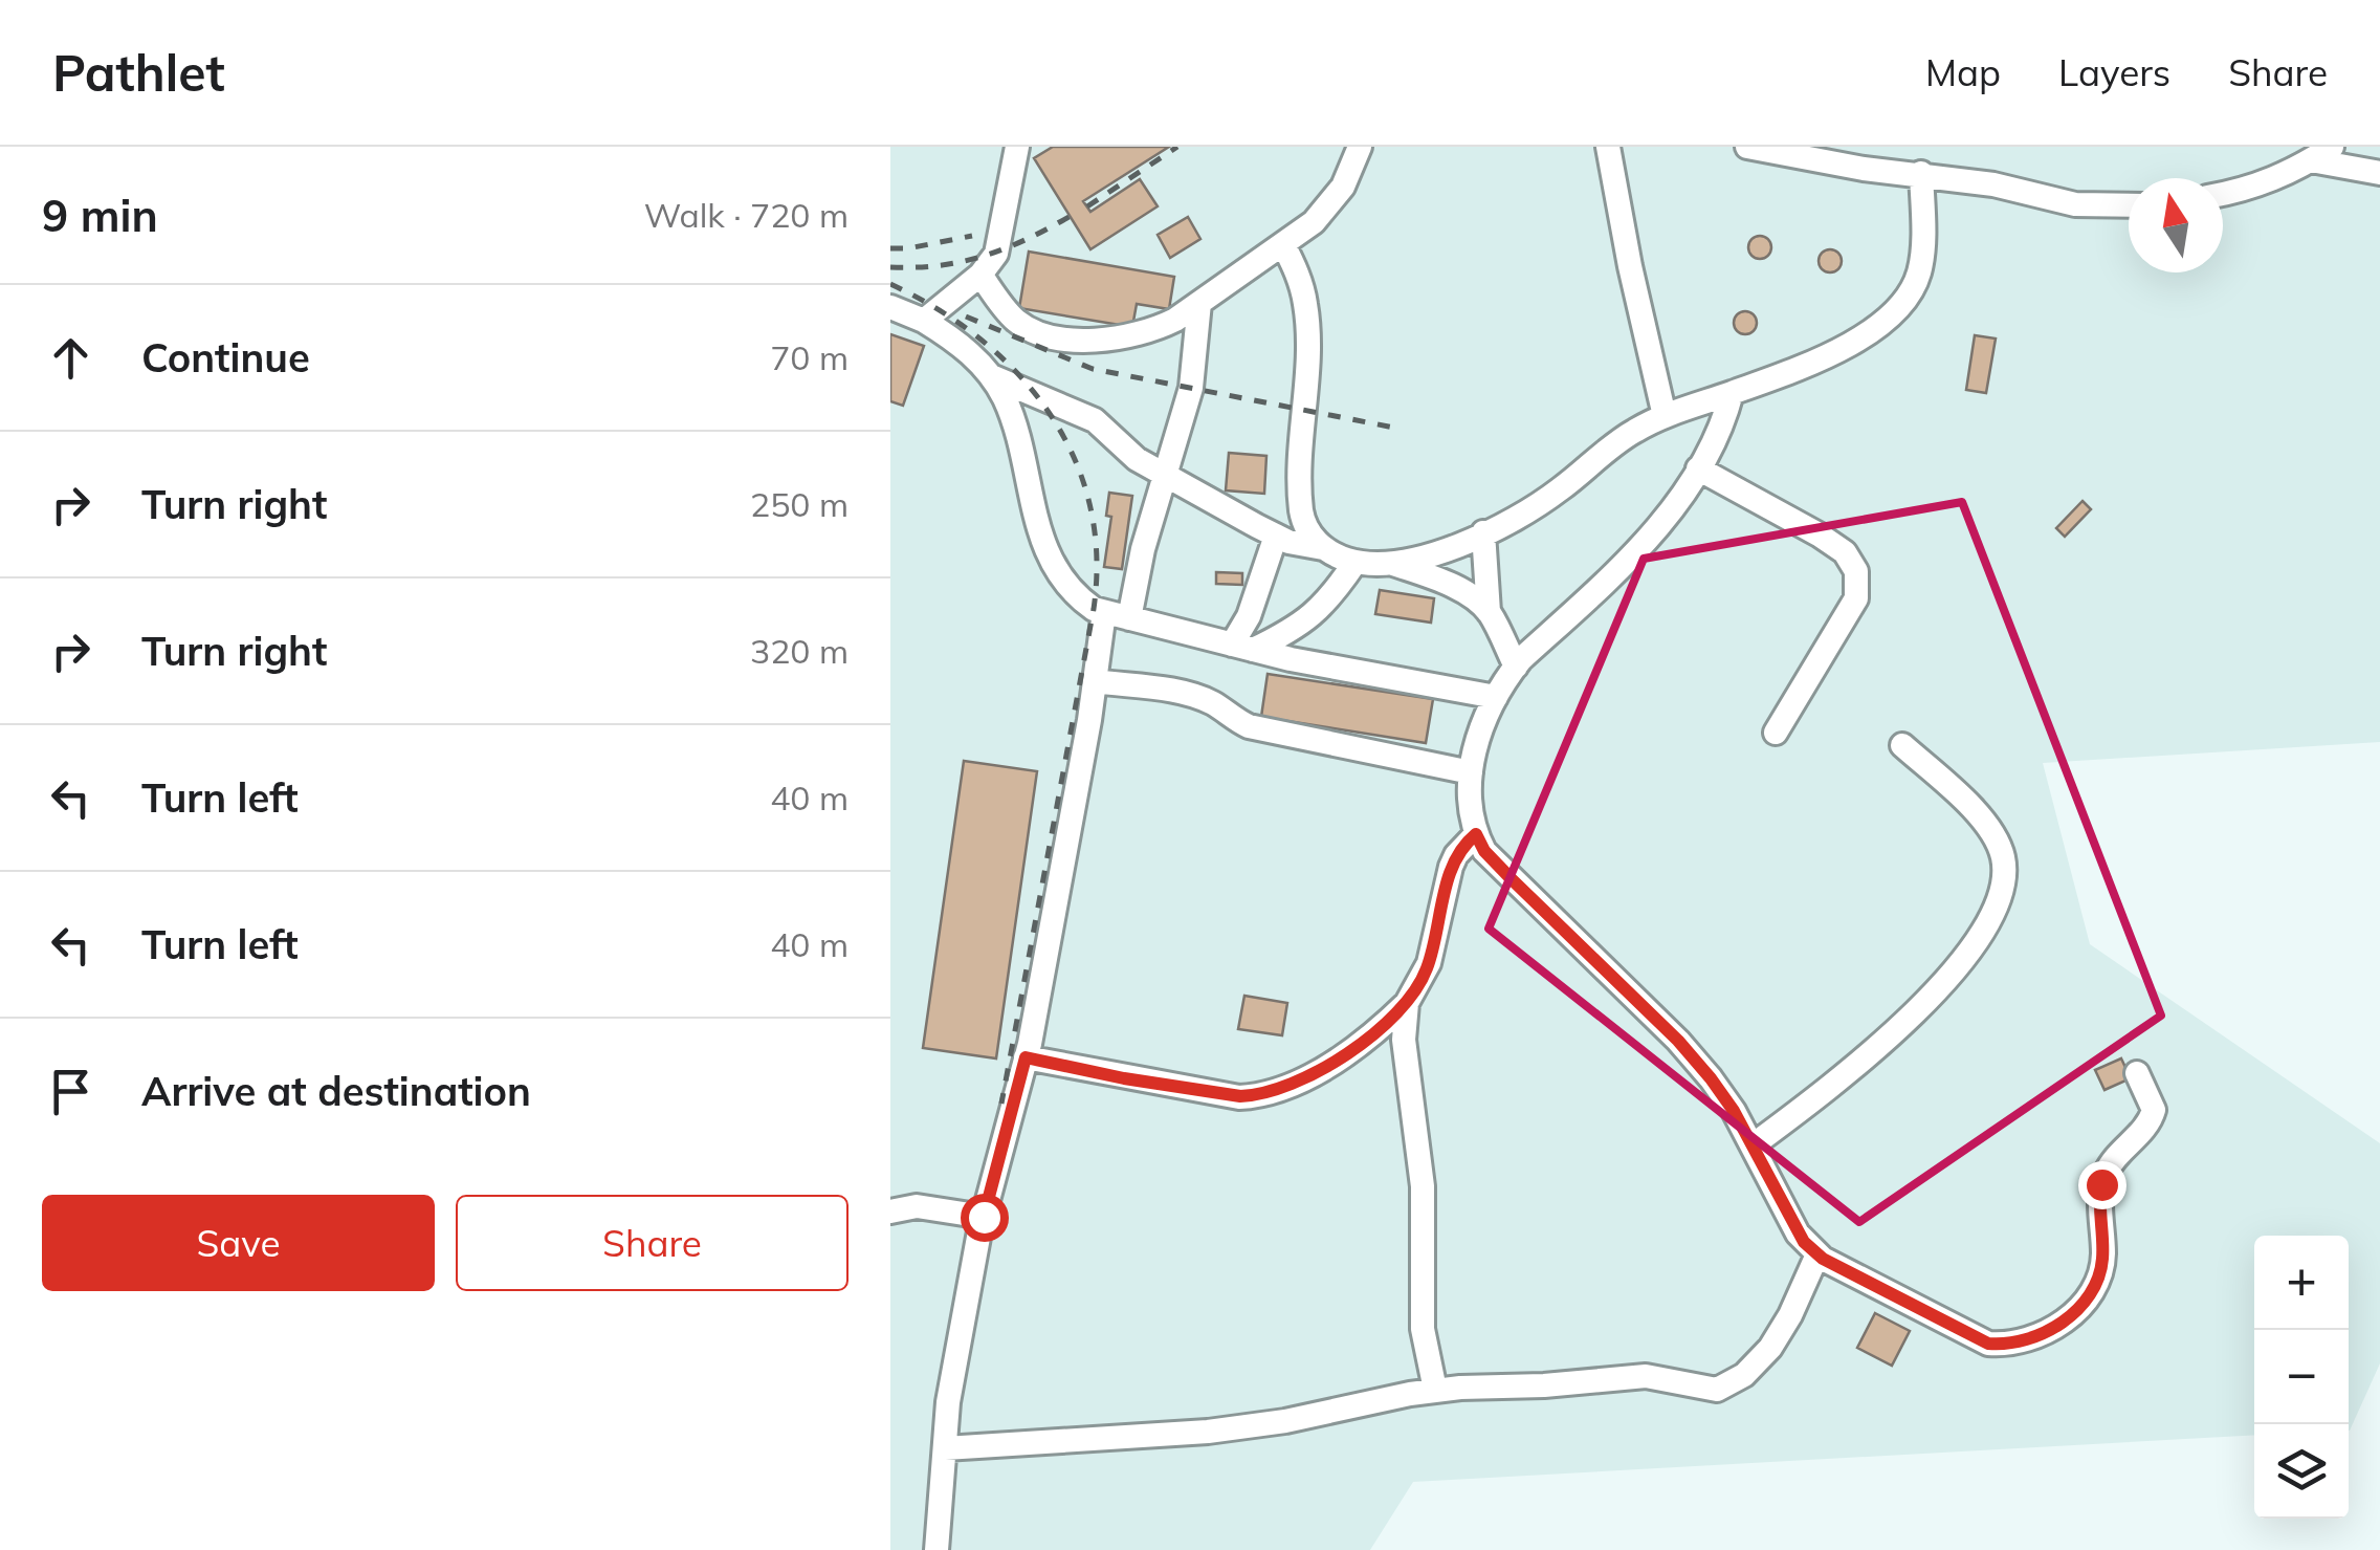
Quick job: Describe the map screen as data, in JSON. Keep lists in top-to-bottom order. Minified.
{"north":"top","page":{"header":"Pathlet","nav":["Map","Layers","Share"],"heading":["9 min","Walk · 720 m"],"list":[["Continue","70 m"],["Turn right","250 m"],["Turn right","320 m"],["Turn left","40 m"],["Turn left","40 m"],"Arrive at destination"],"buttons":["Save","Share"],"map_buttons":["+","−"]}}
